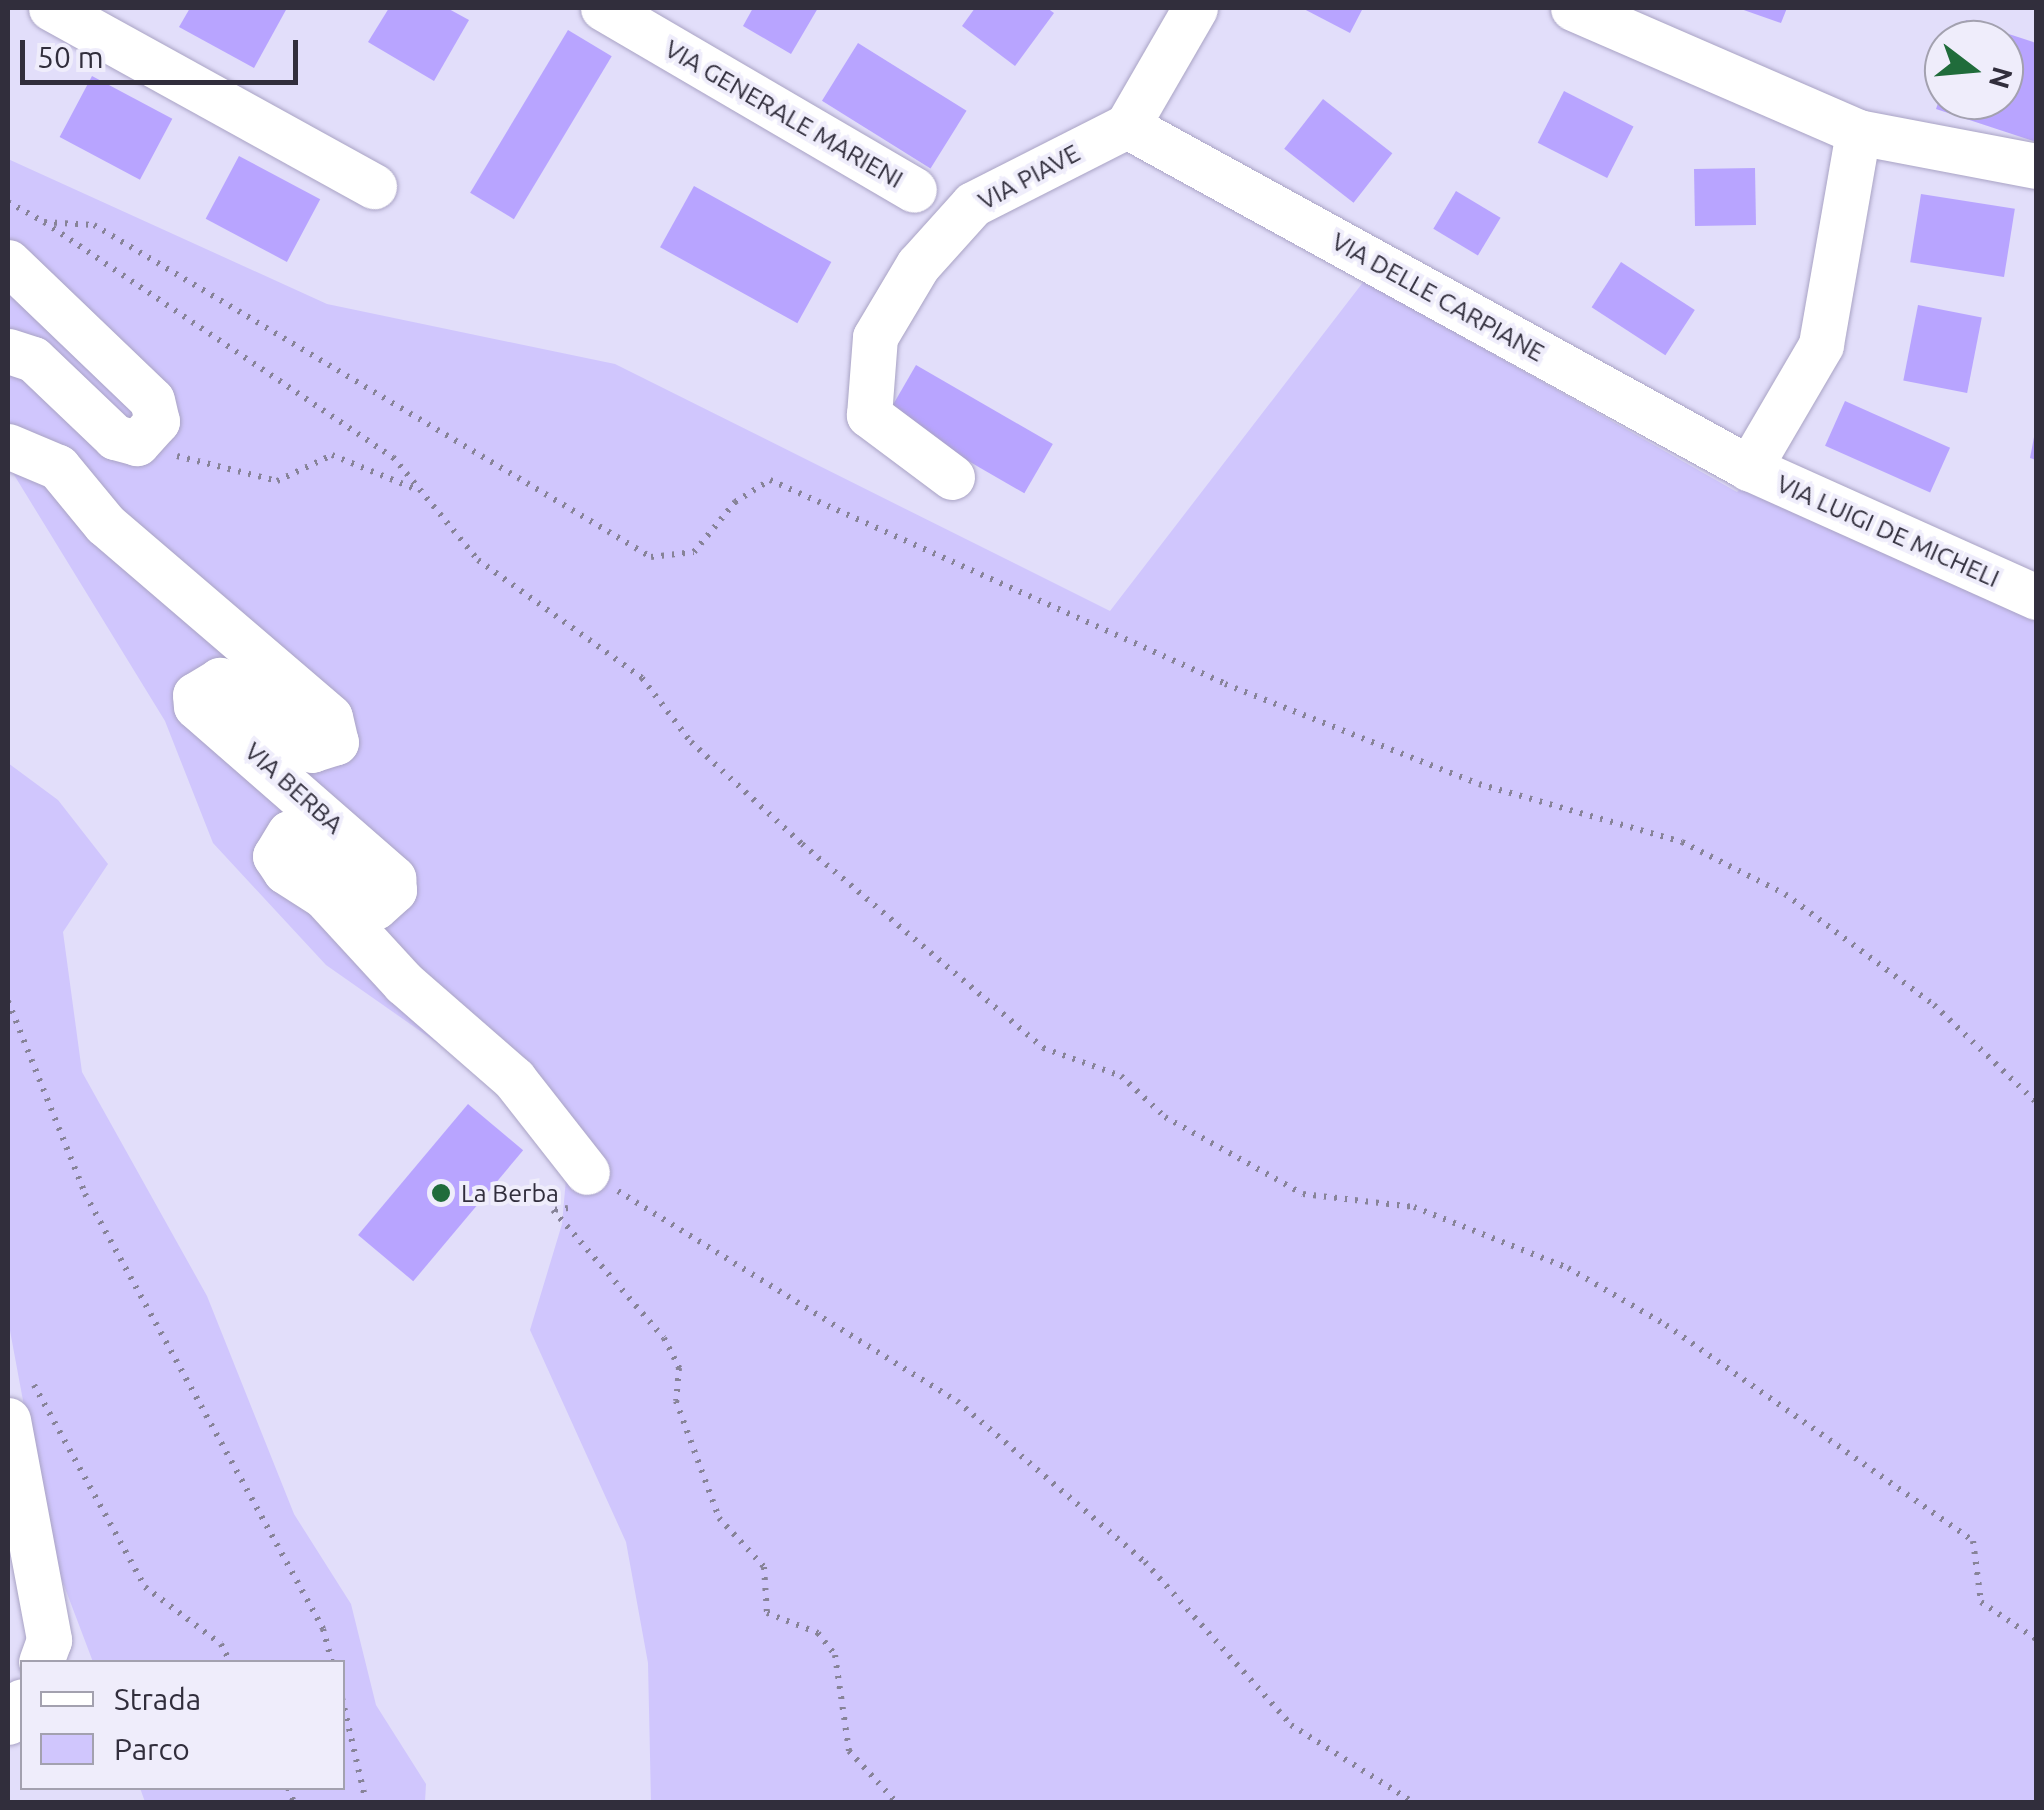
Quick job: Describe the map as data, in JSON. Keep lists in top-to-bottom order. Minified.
{"streets":{"street":["VIA GENERALE MARIENI","VIA PIAVE","VIA DELLE CARPIANE","VIA LUIGI DE MICHELI","VIA BERBA"]},"crossings":[["VIA PIAVE","VIA DELLE CARPIANE"],["VIA DELLE CARPIANE","VIA LUIGI DE MICHELI"]],"places":["La Berba"],"legend":["Strada","Parco"],"scale_bar":"50 m","north":"right"}
